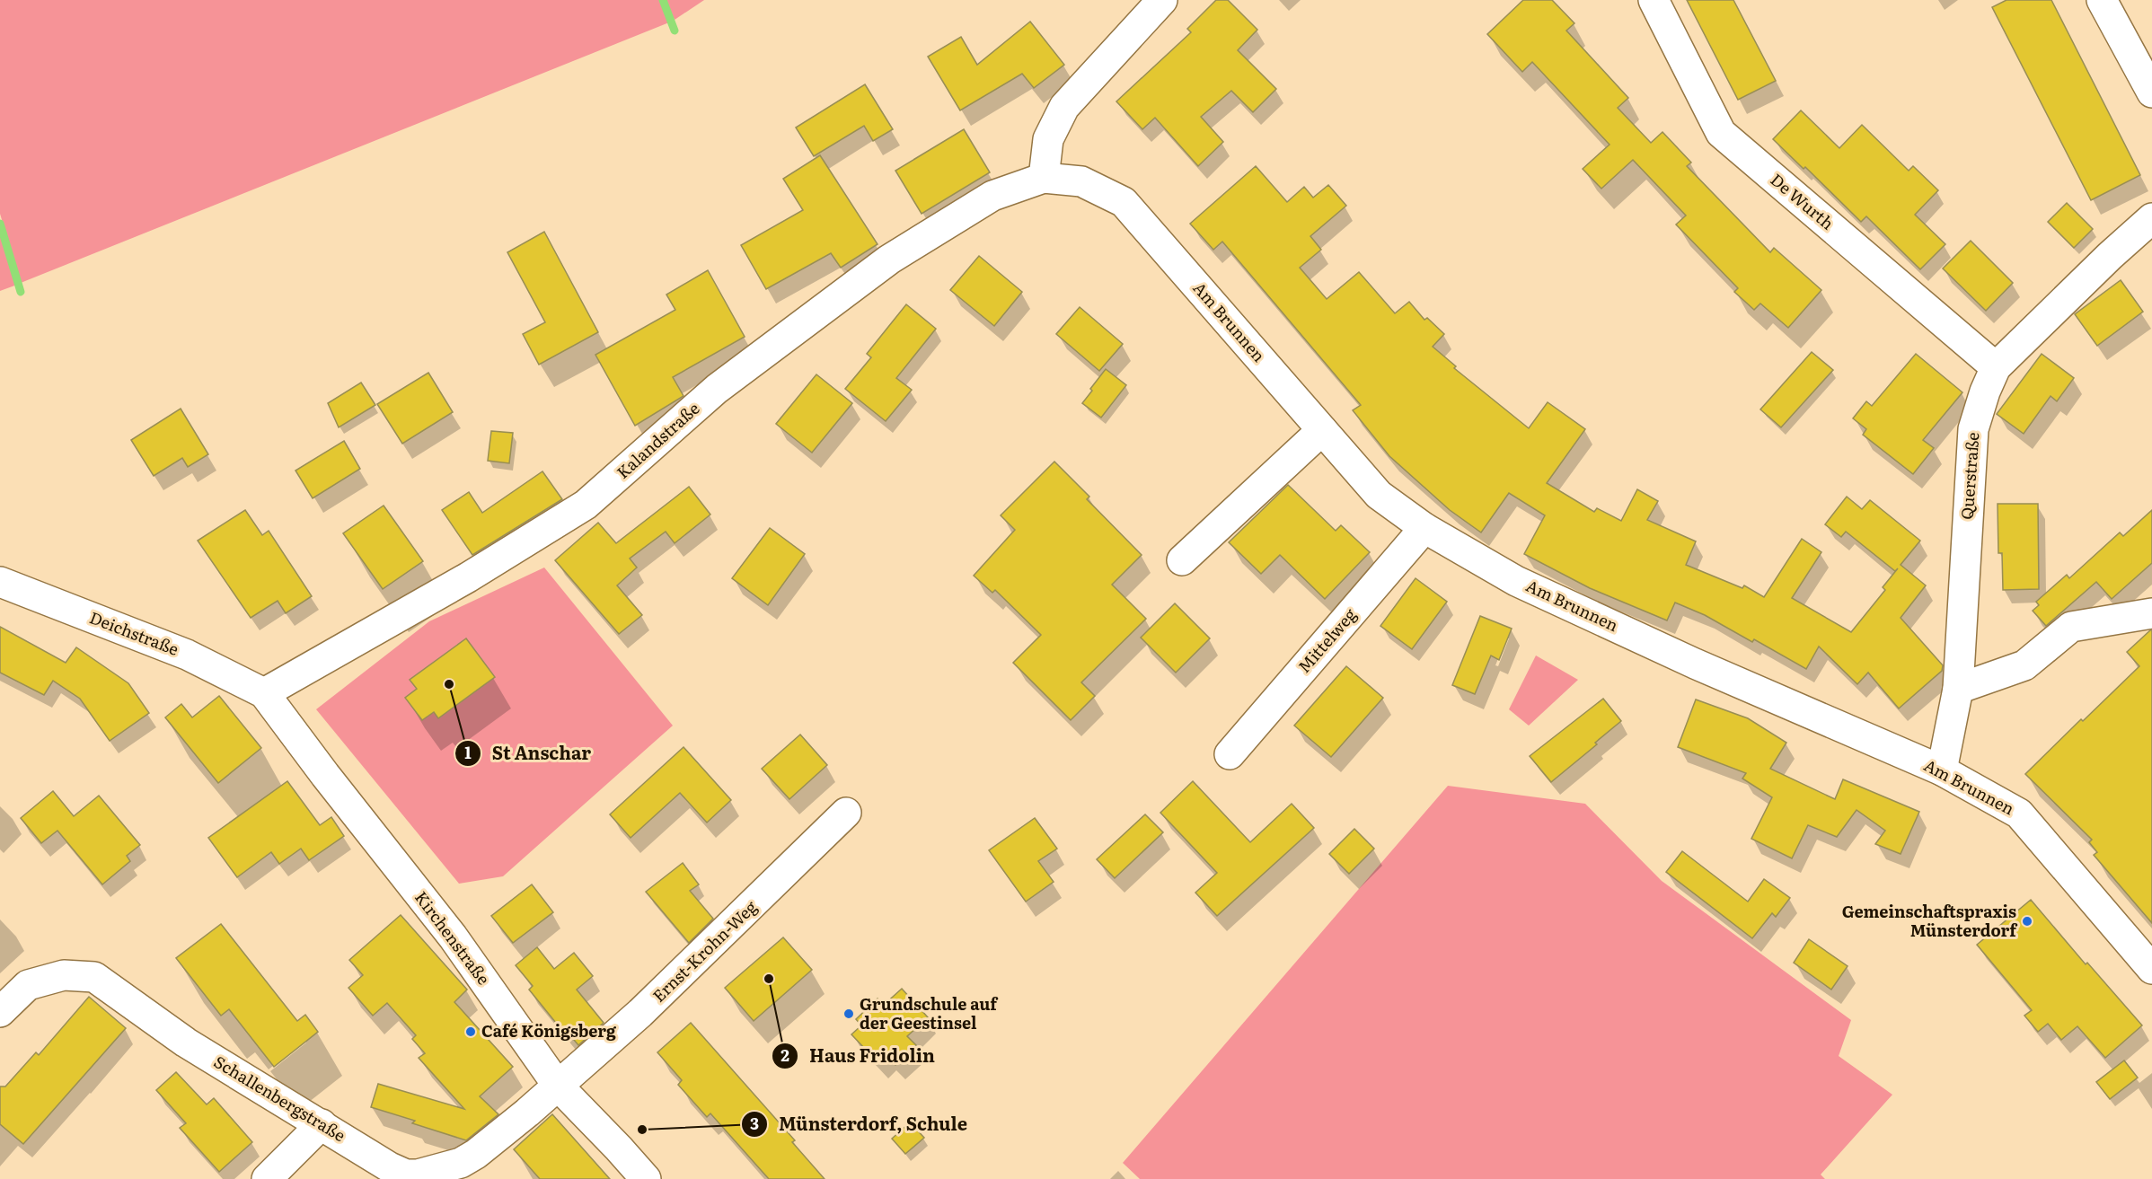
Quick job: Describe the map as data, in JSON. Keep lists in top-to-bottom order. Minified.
{"streets":{"street":["De Wurth","Am Brunnen","Kalandstraße","Querstraße","Deichstraße","Mittelweg","Kirchenstraße","Ernst-Krohn-Weg","Schallenbergstraße"]},"crossings":[["De Wurth","Querstraße"],["Am Brunnen","Kalandstraße"],["Am Brunnen","Querstraße"],["Am Brunnen","Mittelweg"],["Kalandstraße","Deichstraße"],["Kalandstraße","Kirchenstraße"],["Deichstraße","Kirchenstraße"],["Kirchenstraße","Ernst-Krohn-Weg"],["Kirchenstraße","Schallenbergstraße"],["Ernst-Krohn-Weg","Schallenbergstraße"]],"places":["St Anschar","Gemeinschaftspraxis Münsterdorf","Haus Fridolin","Grundschule auf der Geestinsel","Café Königsberg","Münsterdorf, Schule"]}
